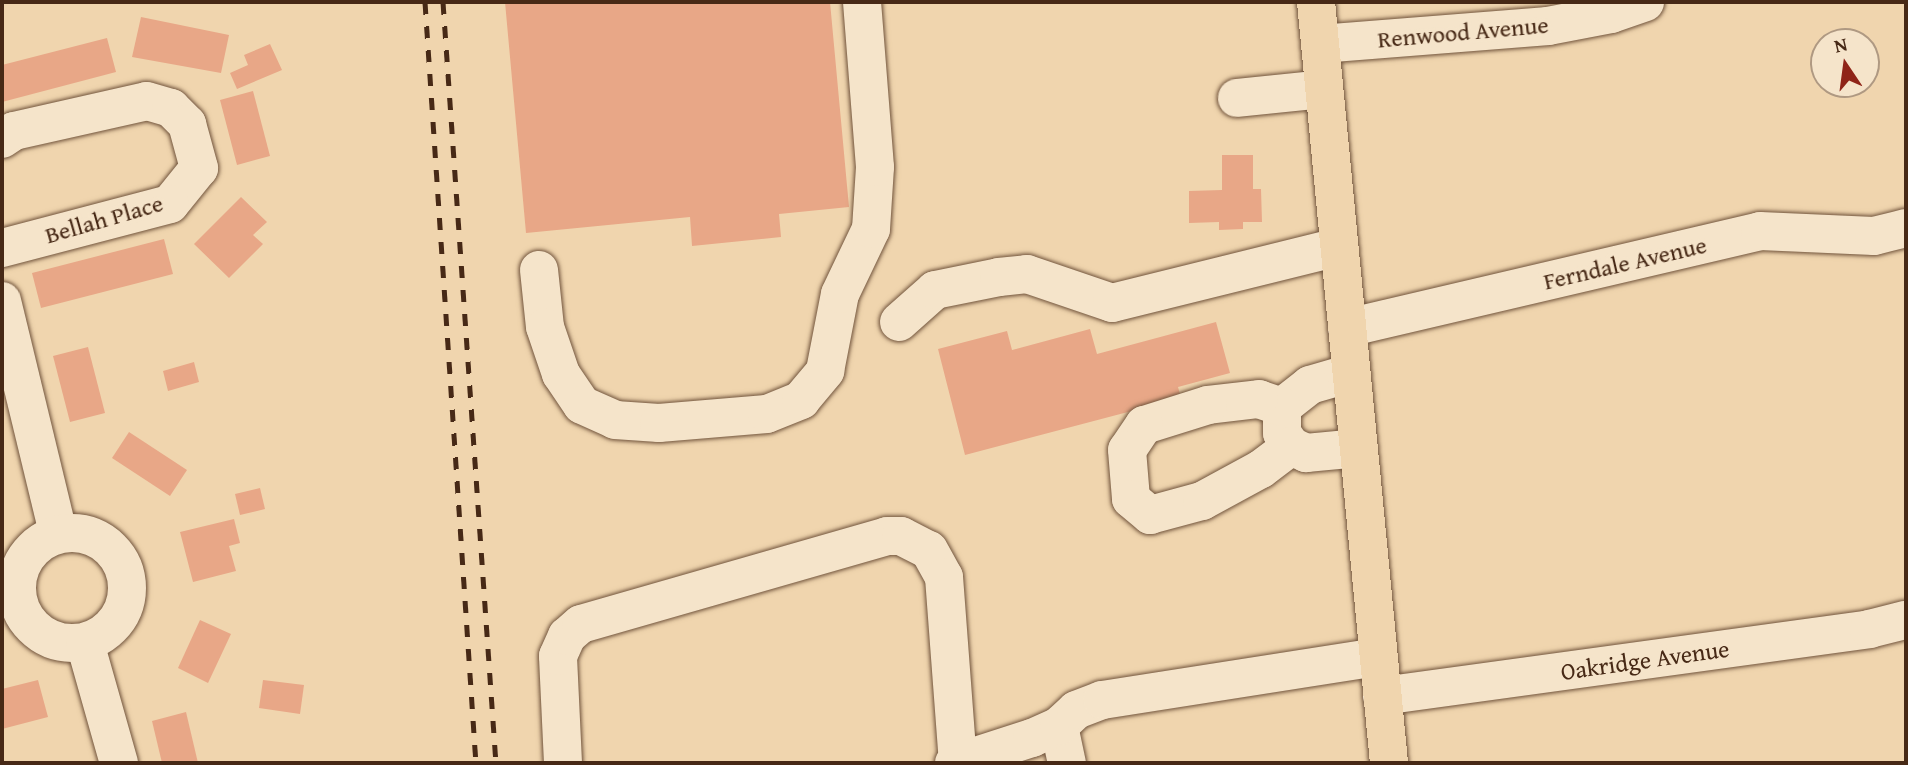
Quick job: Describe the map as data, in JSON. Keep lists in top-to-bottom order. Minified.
{"streets":{"street":["Renwood Avenue","Bellah Place","Ferndale Avenue","Oakridge Avenue"]},"north":"top"}
